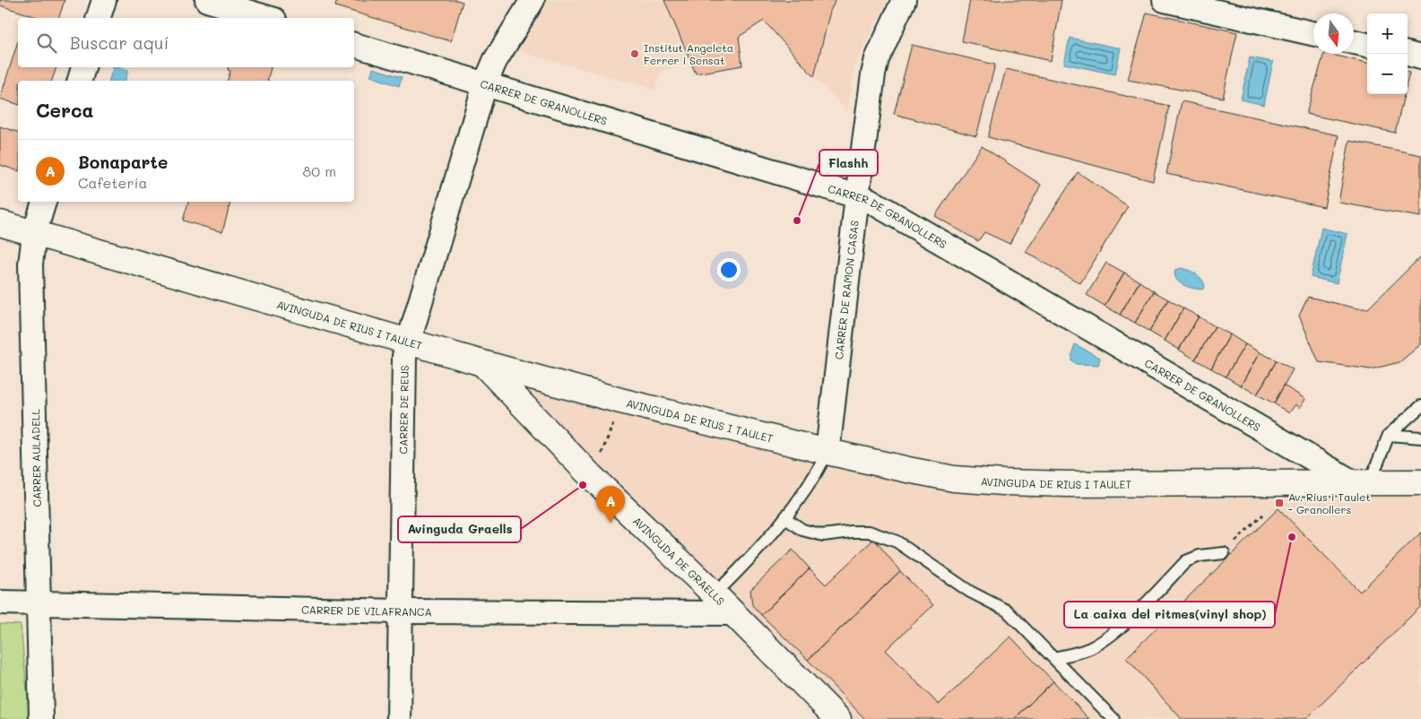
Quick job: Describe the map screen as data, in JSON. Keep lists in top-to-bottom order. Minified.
{"streets":{"street":["CARRER DE GRANOLLERS","CARRER DE RAMON CASAS","AVINGUDA DE RIUS I TAULET","CARRER DE REUS","CARRER AULADELL","AVINGUDA DE GRAELLS","CARRER DE VILAFRANCA"]},"crossings":[["CARRER DE GRANOLLERS","CARRER DE RAMON CASAS"],["CARRER DE GRANOLLERS","AVINGUDA DE RIUS I TAULET"],["CARRER DE GRANOLLERS","CARRER DE REUS"],["CARRER DE RAMON CASAS","AVINGUDA DE RIUS I TAULET"],["AVINGUDA DE RIUS I TAULET","CARRER DE REUS"],["AVINGUDA DE RIUS I TAULET","CARRER AULADELL"],["AVINGUDA DE RIUS I TAULET","AVINGUDA DE GRAELLS"],["CARRER DE REUS","CARRER DE VILAFRANCA"],["CARRER AULADELL","CARRER DE VILAFRANCA"],["AVINGUDA DE GRAELLS","CARRER DE VILAFRANCA"]],"places":{"other":["Institut Angeleta Ferrer i Sensat","Flashh","Avinguda Graells","La caixa del ritmes(vinyl shop)"],"transit":["Av. Rius i Taulet - Granollers"]},"north":"bottom","page":{"map_buttons":["+","−"],"search":"Buscar aquí","heading":"Cerca","list":[{"mark":"A","name":"Bonaparte","note":"Cafetería","value":"80 m"}],"pins":"A"}}
